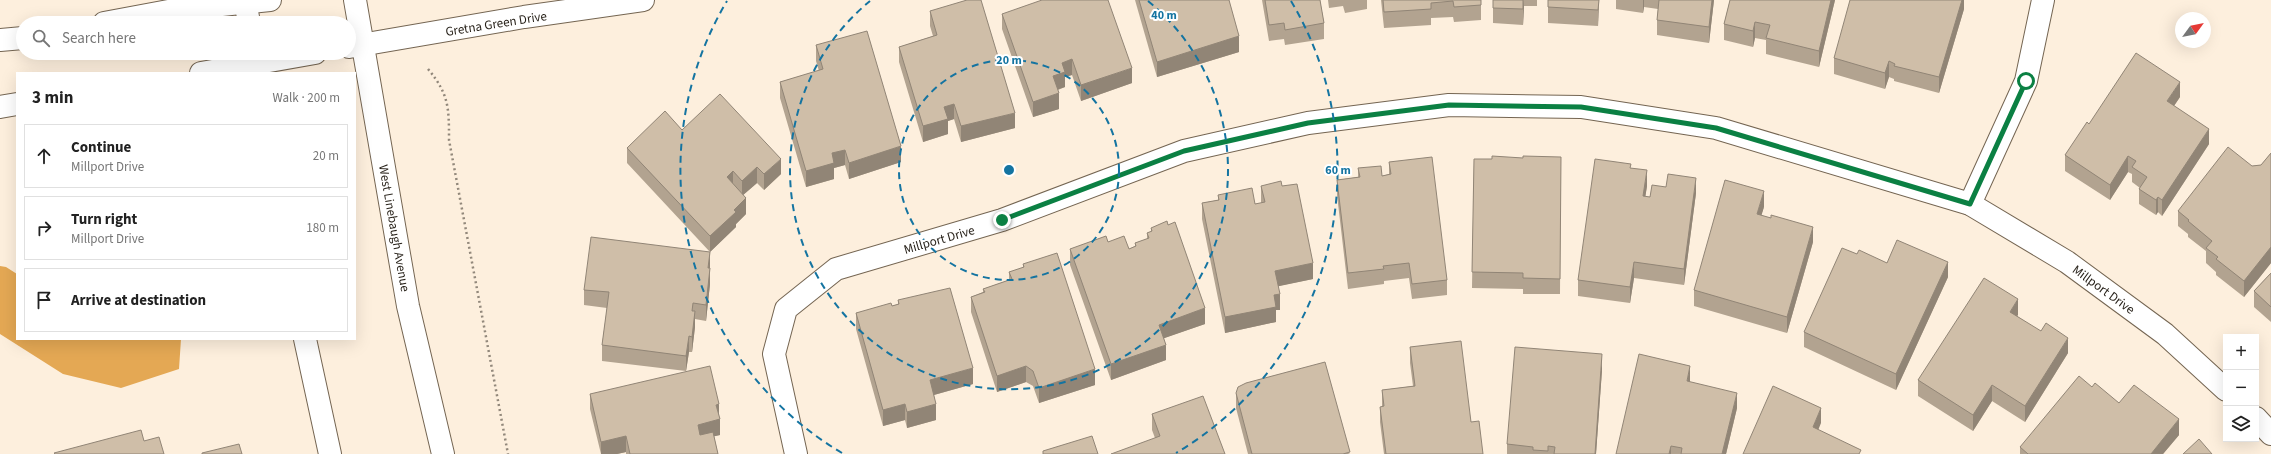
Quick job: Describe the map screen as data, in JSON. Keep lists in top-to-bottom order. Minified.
{"streets":{"street":["Gretna Green Drive","West Linebaugh Avenue","Millport Drive"]},"crossings":[["Gretna Green Drive","West Linebaugh Avenue"]],"north":"top right","page":{"search":"Search here","heading":["3 min","Walk · 200 m"],"list":[["Continue","Millport Drive","20 m"],["Turn right","Millport Drive","180 m"],"Arrive at destination"],"map_buttons":["+","−"]},"rings":["40 m","20 m","60 m"]}
